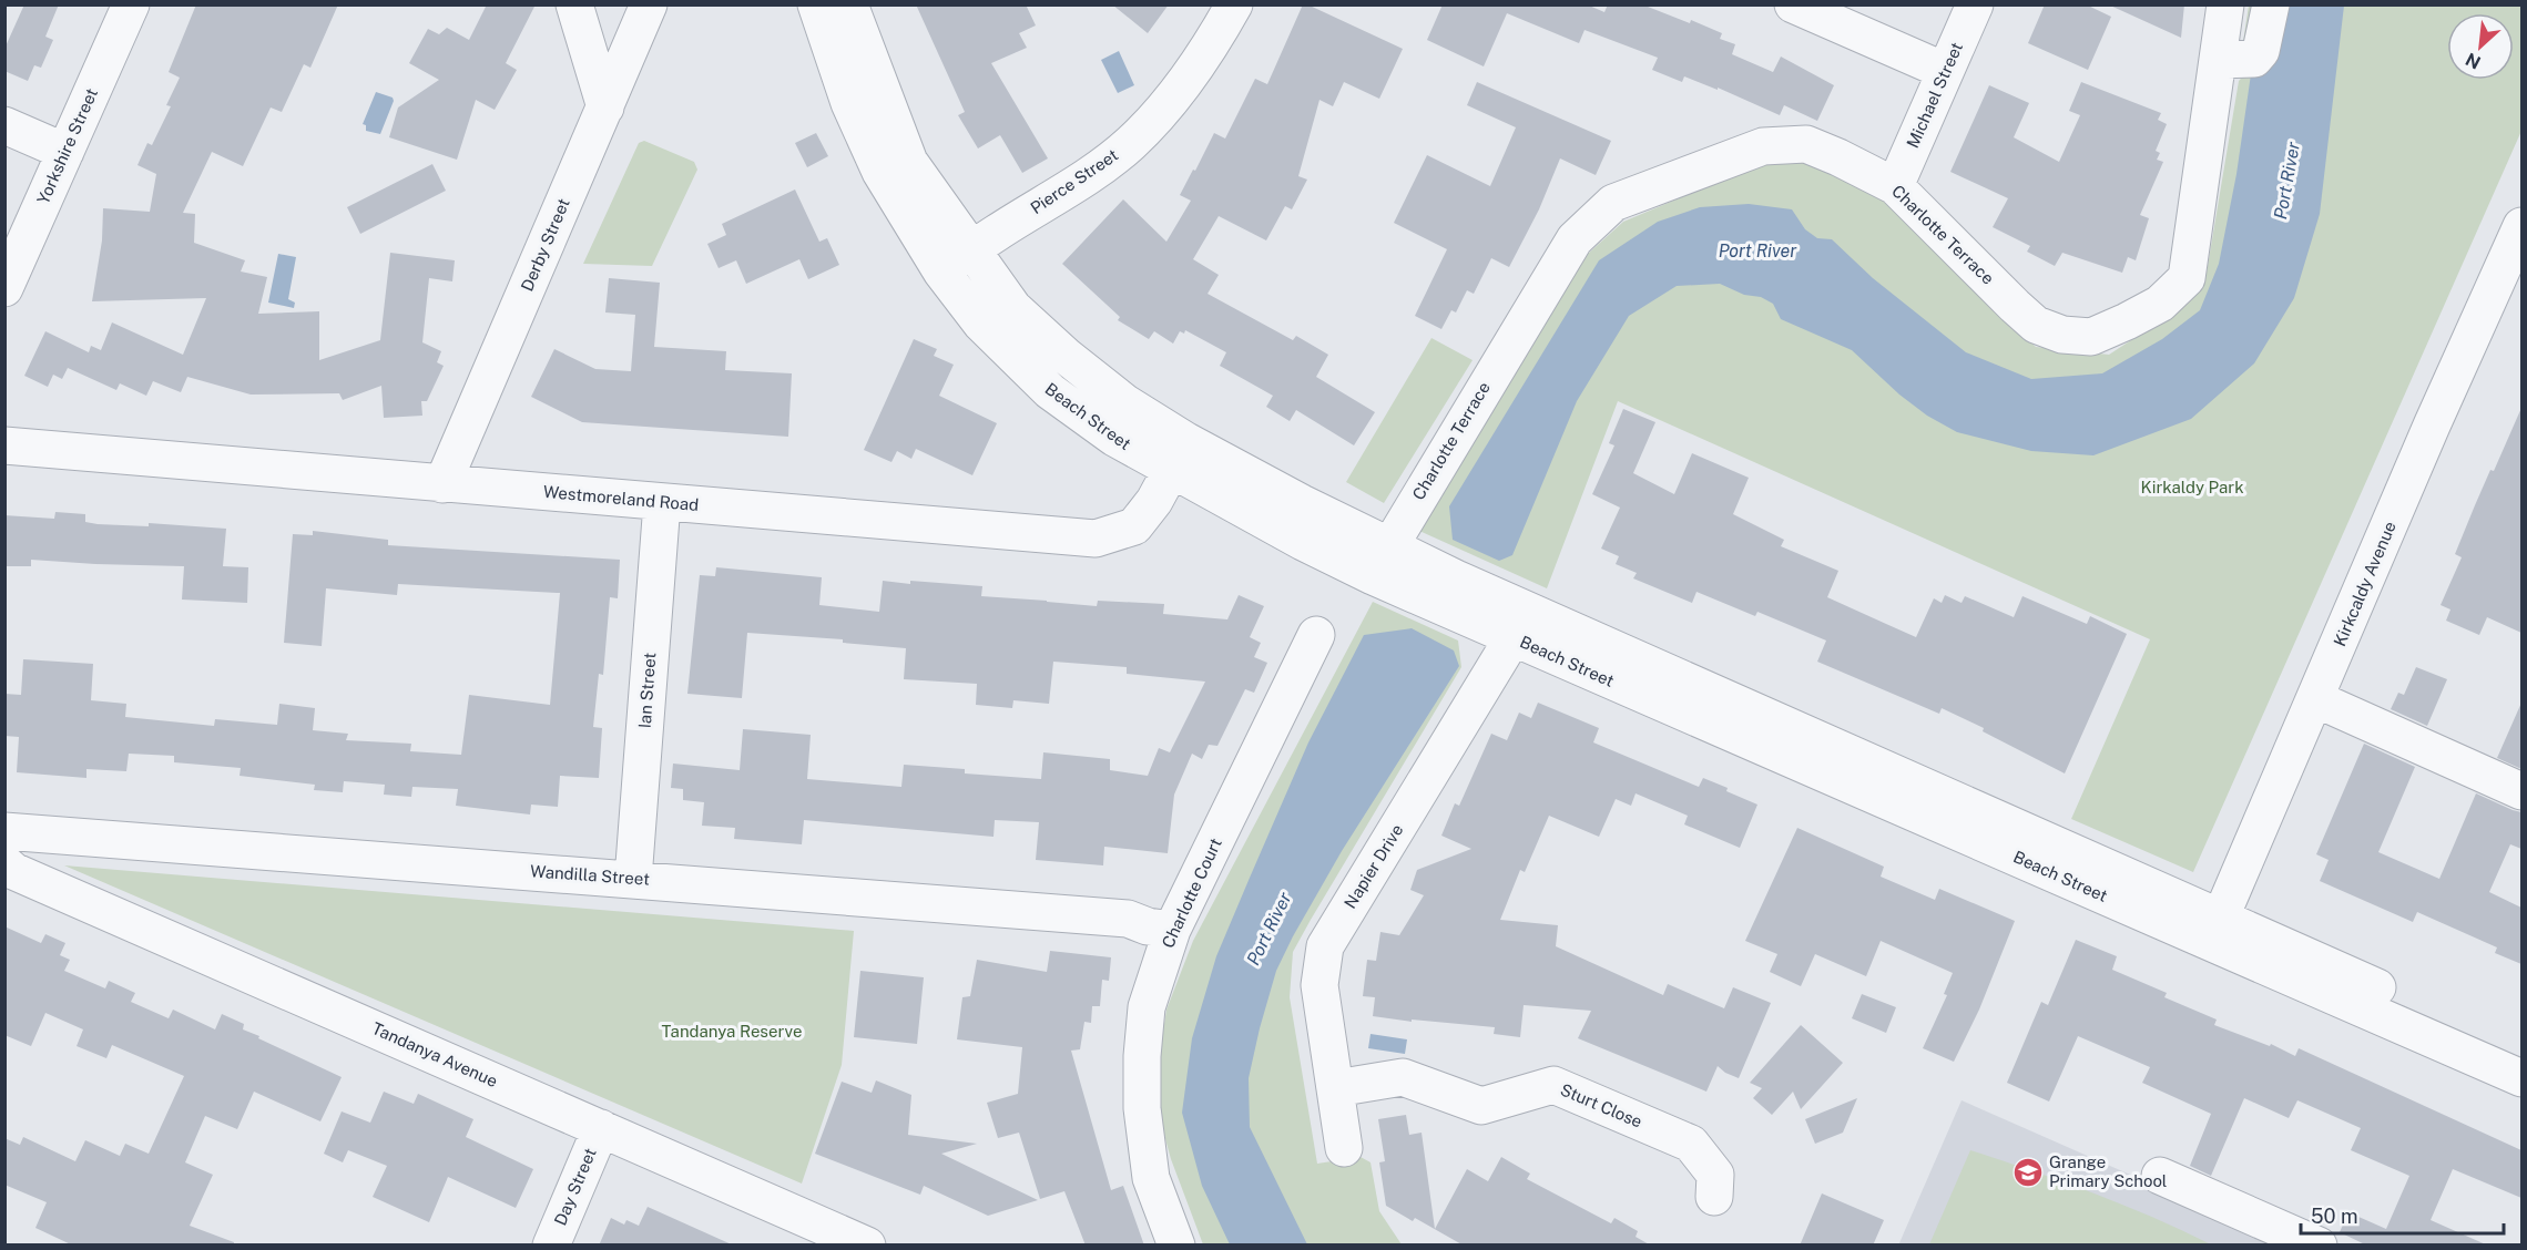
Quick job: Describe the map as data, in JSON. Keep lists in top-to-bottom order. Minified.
{"streets":{"street":["Michael Street","Yorkshire Street","Pierce Street","Charlotte Terrace","Derby Street","Beach Street","Westmoreland Road","Kirkcaldy Avenue","Ian Street","Napier Drive","Wandilla Street","Charlotte Court","Tandanya Avenue","Sturt Close","Day Street"]},"crossings":[["Michael Street","Charlotte Terrace"],["Pierce Street","Beach Street"],["Charlotte Terrace","Beach Street"],["Derby Street","Westmoreland Road"],["Beach Street","Westmoreland Road"],["Beach Street","Kirkcaldy Avenue"],["Beach Street","Napier Drive"],["Westmoreland Road","Ian Street"],["Ian Street","Wandilla Street"],["Napier Drive","Sturt Close"],["Wandilla Street","Charlotte Court"],["Tandanya Avenue","Day Street"]],"water":["Port River"],"parks":["Kirkaldy Park","Tandanya Reserve"],"places":{"school or university":["Grange Primary School"]},"scale_bar":"50 m","north":"bottom left"}
